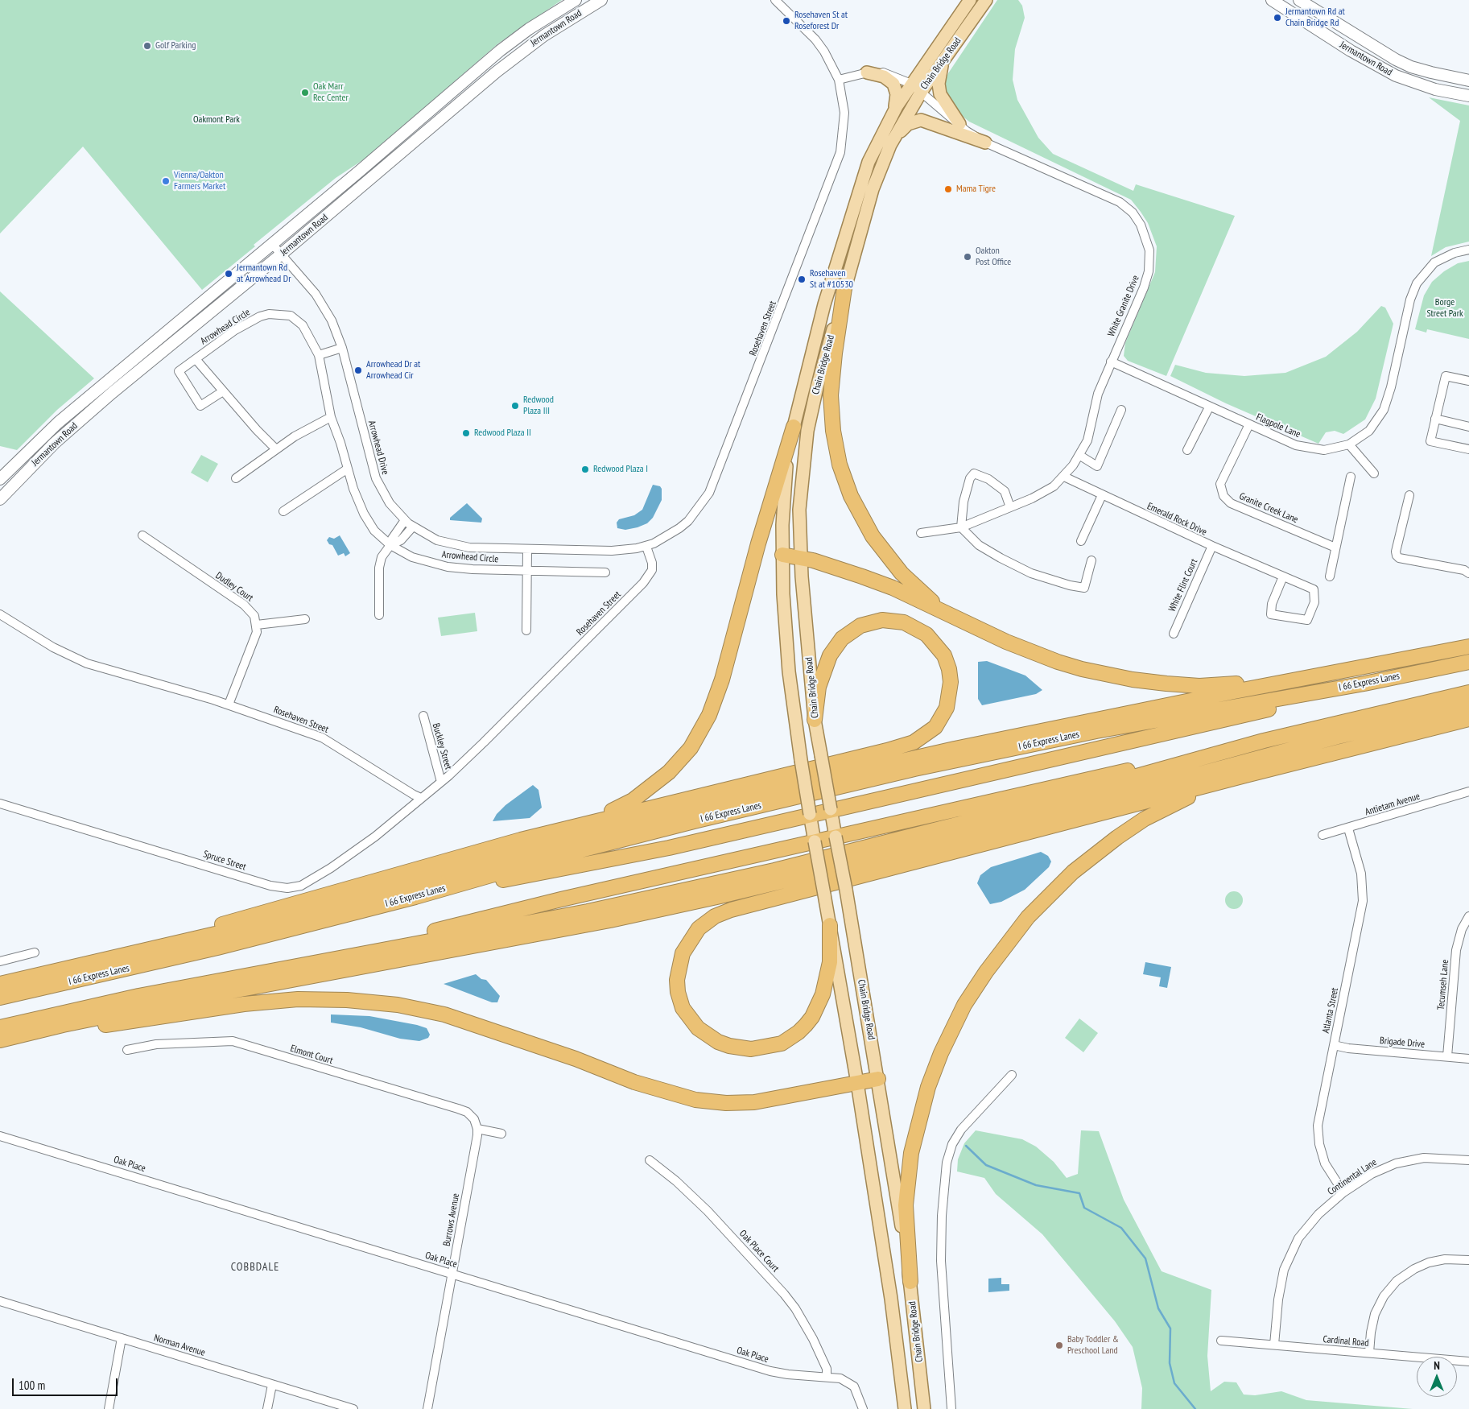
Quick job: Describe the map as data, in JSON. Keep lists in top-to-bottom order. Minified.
{"streets":{"highway":["I 66 Express Lanes"],"main road":["Jermantown Road","Chain Bridge Road"],"street":["White Granite Drive","Arrowhead Circle","Rosehaven Street","Flagpole Lane","Arrowhead Drive","Granite Creek Lane","Emerald Rock Drive","White Flint Court","Dudley Court","Buckley Street","Antietam Avenue","Spruce Street","Tecumseh Lane","Atlanta Street","Brigade Drive","Elmont Court","Oak Place","Continental Lane","Burrows Avenue","Oak Place Court","Cardinal Road","Norman Avenue"]},"crossings":[["Jermantown Road","Arrowhead Drive"],["Chain Bridge Road","White Granite Drive"],["White Granite Drive","Rosehaven Street"],["White Granite Drive","Flagpole Lane"],["White Granite Drive","Emerald Rock Drive"],["Rosehaven Street","Arrowhead Drive"],["Rosehaven Street","Buckley Street"],["Rosehaven Street","Spruce Street"],["Flagpole Lane","Granite Creek Lane"],["Emerald Rock Drive","White Flint Court"],["Antietam Avenue","Atlanta Street"],["Tecumseh Lane","Brigade Drive"],["Atlanta Street","Brigade Drive"],["Atlanta Street","Continental Lane"],["Elmont Court","Burrows Avenue"],["Oak Place","Burrows Avenue"],["Oak Place","Oak Place Court"],["Continental Lane","Cardinal Road"]],"districts":["COBBDALE"],"parks":["Oakmont Park","Borge Street Park"],"places":["Jermantown Rd at Chain Bridge Rd","Rosehaven St at Roseforest Dr","Golf Parking","Oak Marr Rec Center","Vienna/Oakton Farmers Market","Mama Tigre","Oakton Post Office","Jermantown Rd at Arrowhead Dr","Rosehaven St at #10530","Arrowhead Dr at Arrowhead Cir","Redwood Plaza III","Redwood Plaza II","Redwood Plaza I","Baby Toddler & Preschool Land"],"scale_bar":"100 m","north":"top"}
